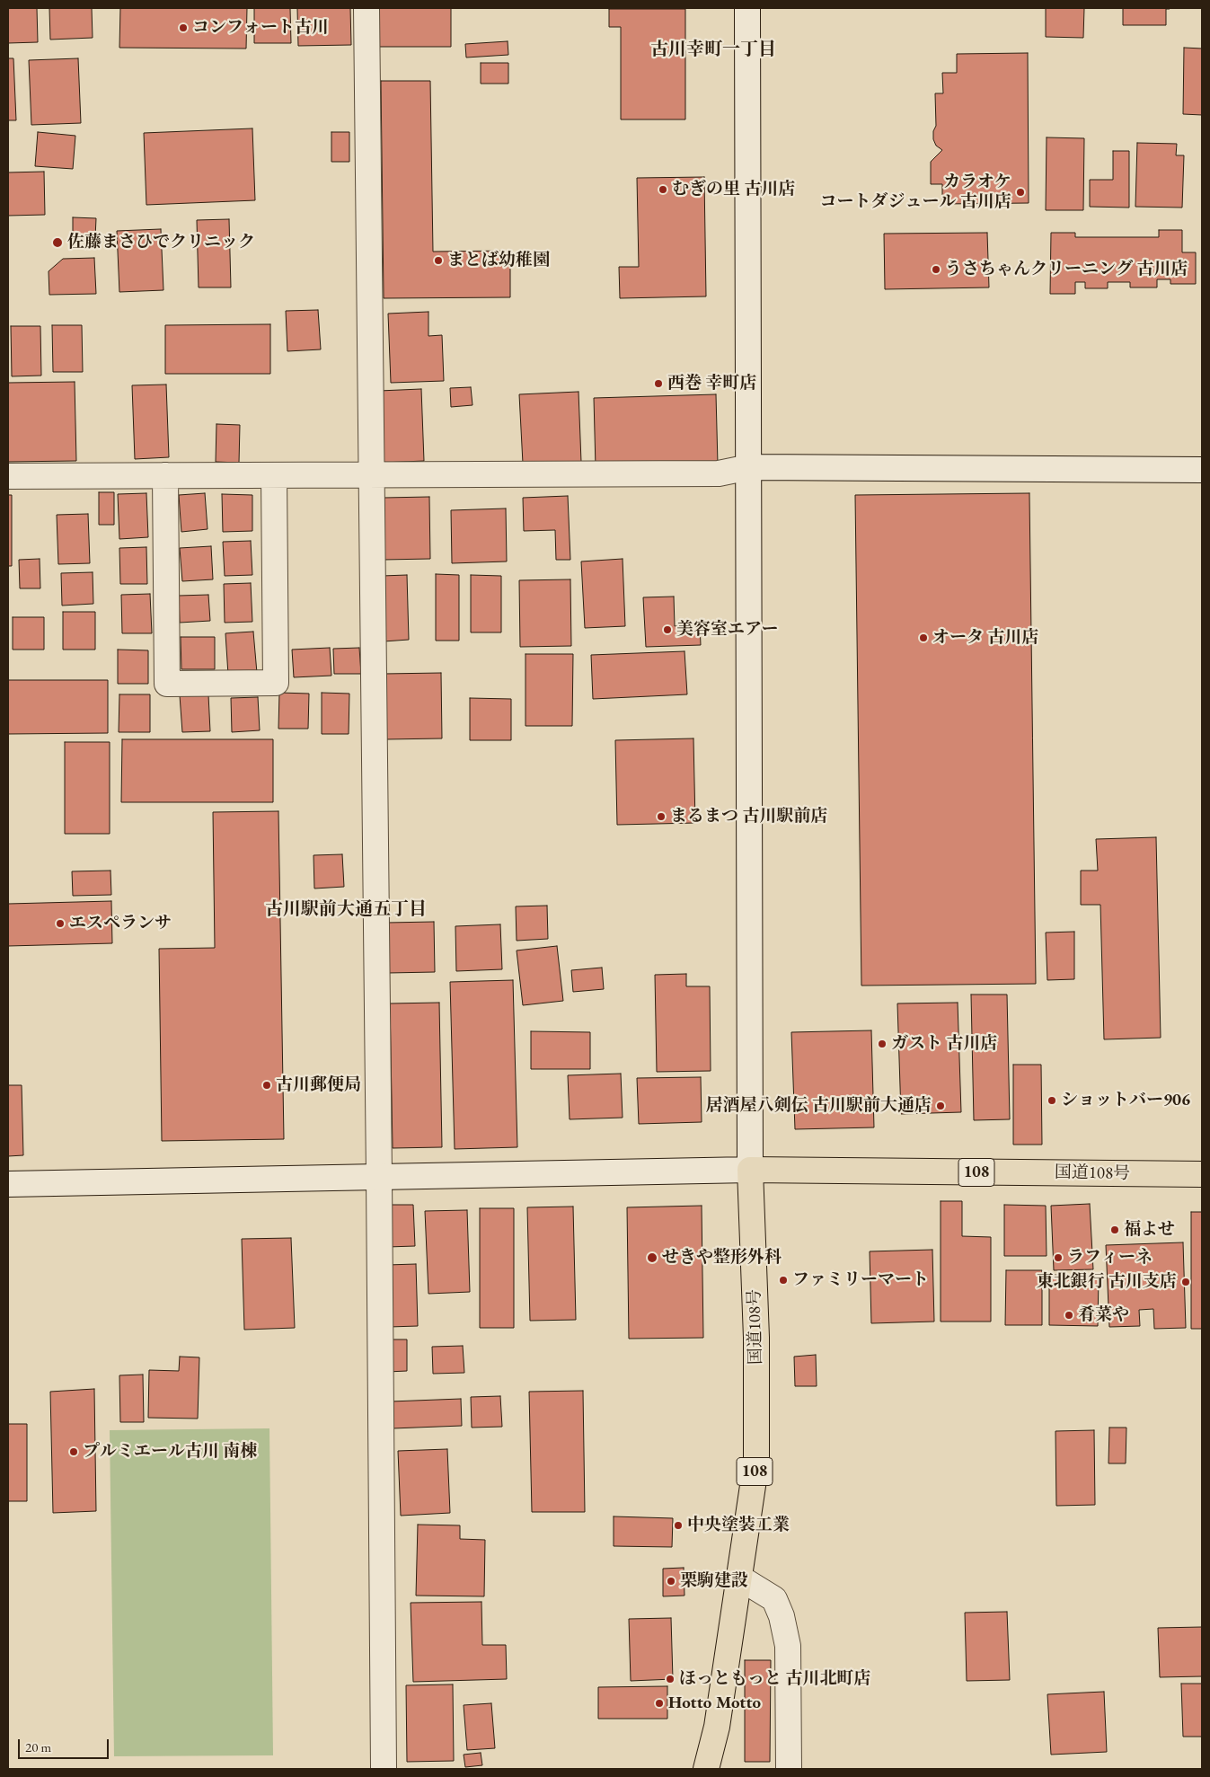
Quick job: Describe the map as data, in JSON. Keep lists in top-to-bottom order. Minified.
{"streets":{"highway":["108","国道108号"]},"districts":["古川幸町一丁目","古川駅前大通五丁目"],"places":["コンフォート古川","むぎの里 古川店","カラオケ コートダジュール 古川店","佐藤まさひでクリニック","まとば幼稚園","うさちゃんクリーニング 古川店","西巻 幸町店","美容室エアー","オータ 古川店","まるまつ 古川駅前店","エスペランサ","ガスト 古川店","古川郵便局","ショットバー906","居酒屋八剣伝 古川駅前大通店","福よせ","せきや整形外科","ラフィーネ","ファミリーマート","東北銀行 古川支店","肴菜や","プルミエール古川 南棟","中央塗装工業","栗駒建設","ほっともっと 古川北町店","Hotto Motto"],"scale_bar":"20 m"}
